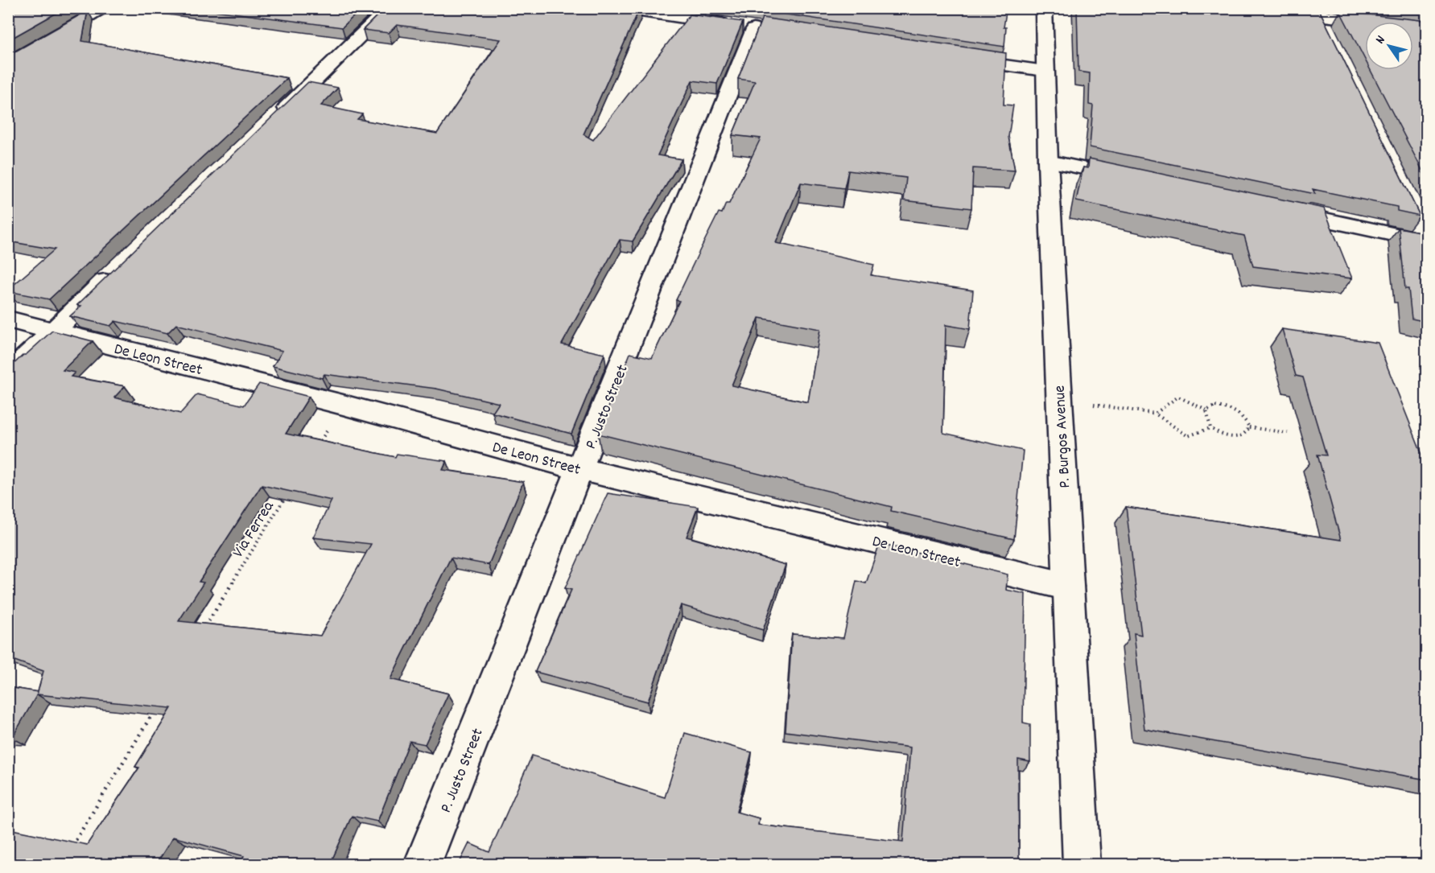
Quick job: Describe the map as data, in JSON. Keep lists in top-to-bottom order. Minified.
{"streets":{"street":["De Leon Street","P. Justo Street","P. Burgos Avenue"],"path":["Via Ferrea"]},"crossings":[["De Leon Street","P. Justo Street"],["De Leon Street","P. Burgos Avenue"]],"north":"top left"}
